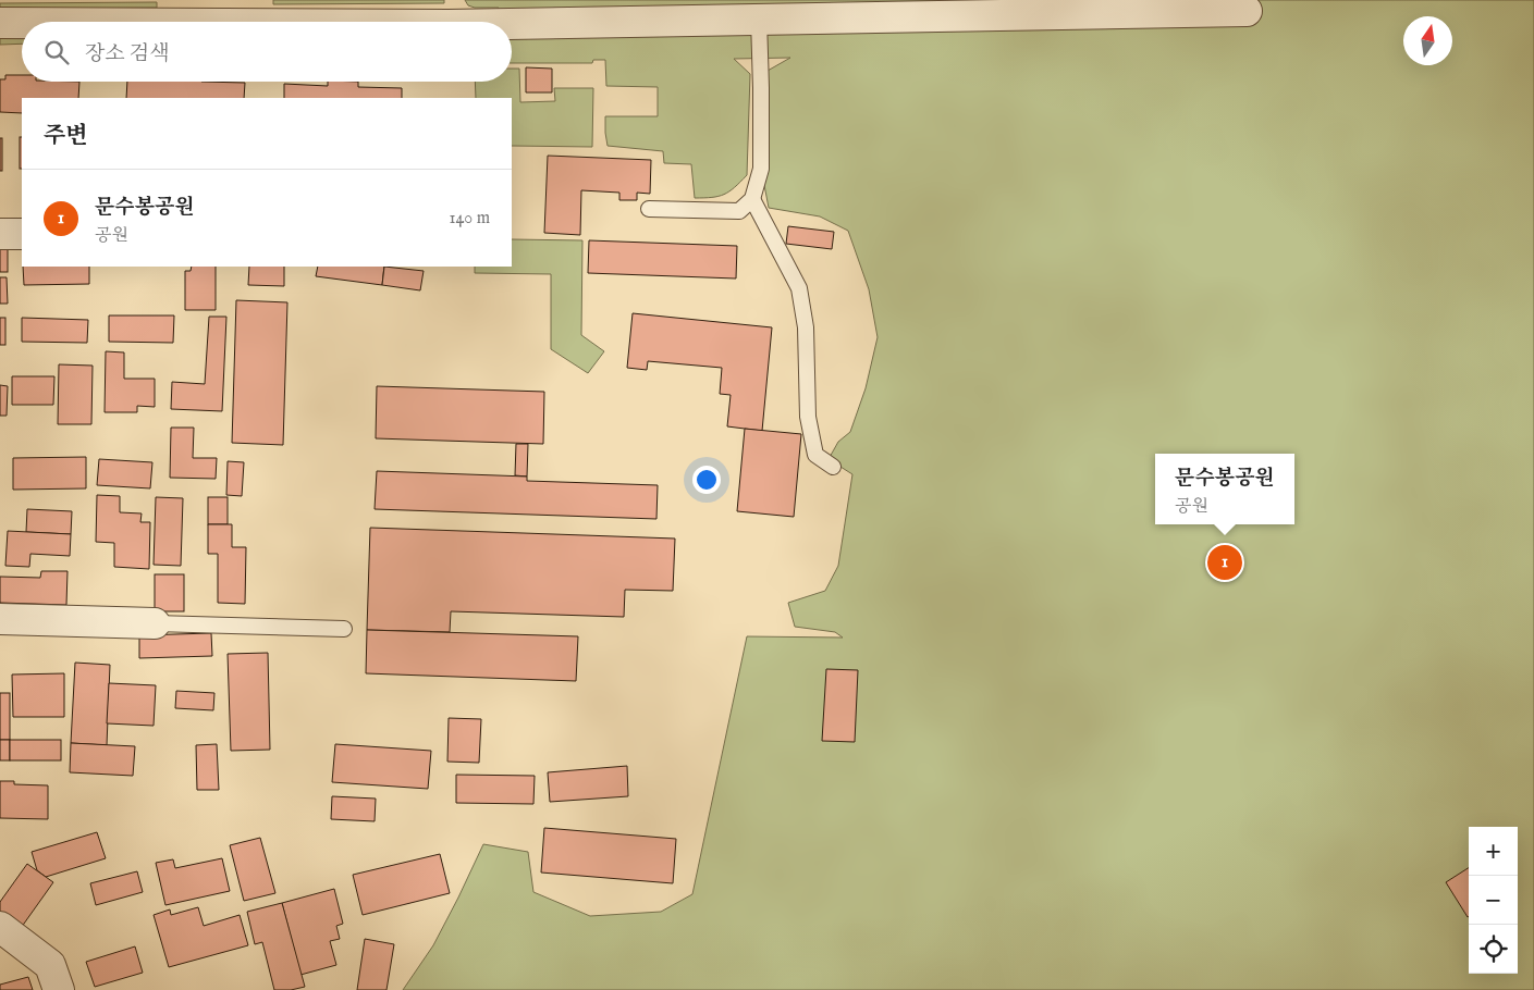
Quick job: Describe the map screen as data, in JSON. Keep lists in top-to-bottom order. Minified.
{"north":"top","page":{"search":"장소 검색","heading":"주변","list":[{"mark":"1","name":"문수봉공원","note":"공원","value":"140 m"}],"popup":["문수봉공원","공원"],"pins":"1","map_buttons":["+","−"]}}
